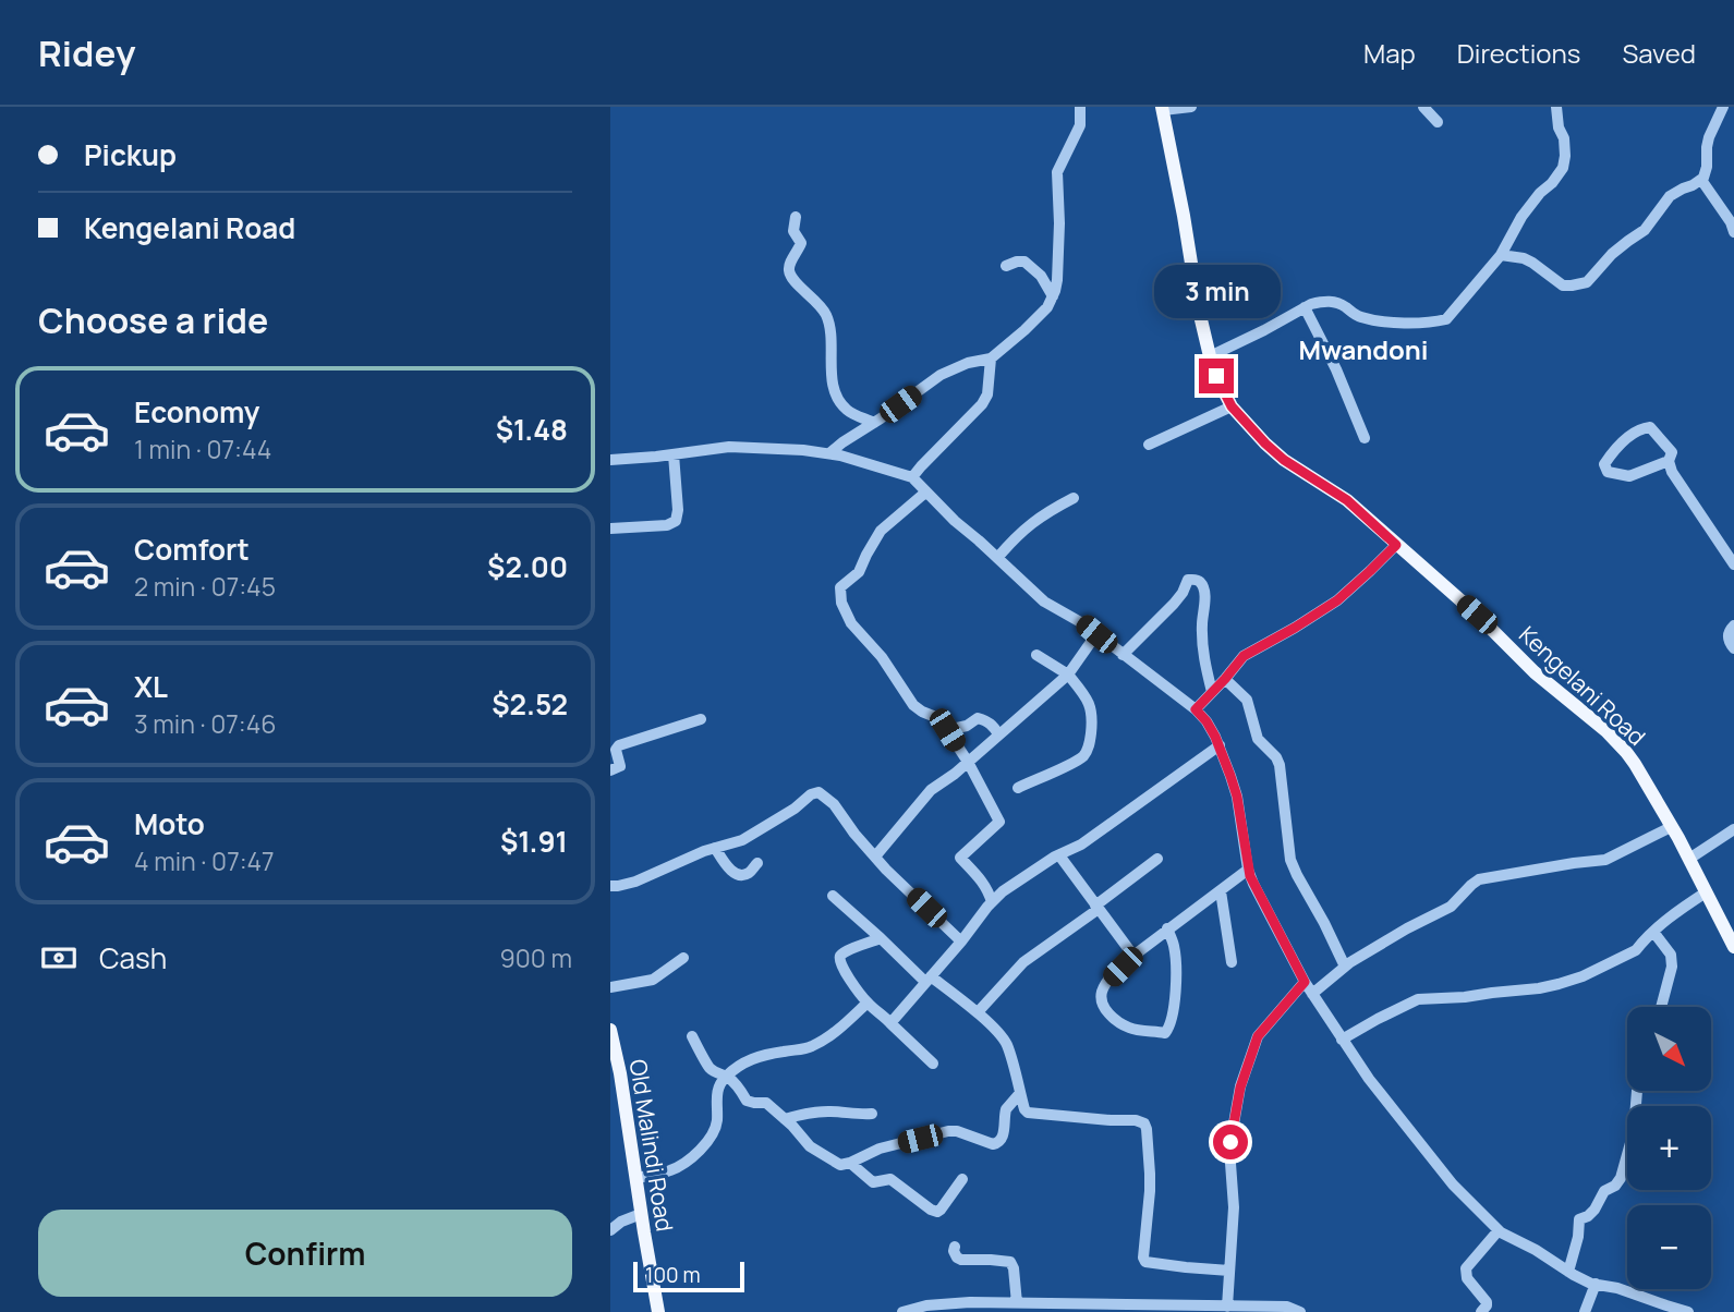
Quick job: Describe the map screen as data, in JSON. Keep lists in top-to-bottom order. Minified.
{"streets":{"main road":["Kengelani Road","Old Malindi Road"]},"districts":["Mwandoni"],"scale_bar":"100 m","north":"bottom right","page":{"header":"Ridey","nav":["Map","Directions","Saved"],"banner":["Pickup","Kengelani Road"],"bubble":"3 min","heading":"Choose a ride","list":[{"name":"Economy","note":"1 min · 07:44","value":"$1.48"},{"name":"Comfort","note":"2 min · 07:45","value":"$2.00"},{"name":"XL","note":"3 min · 07:46","value":"$2.52"},{"name":"Moto","note":"4 min · 07:47","value":"$1.91"}],"pay":["Cash","900 m"],"map_buttons":["+","−"],"buttons":"Confirm","scale":"100 m"}}
